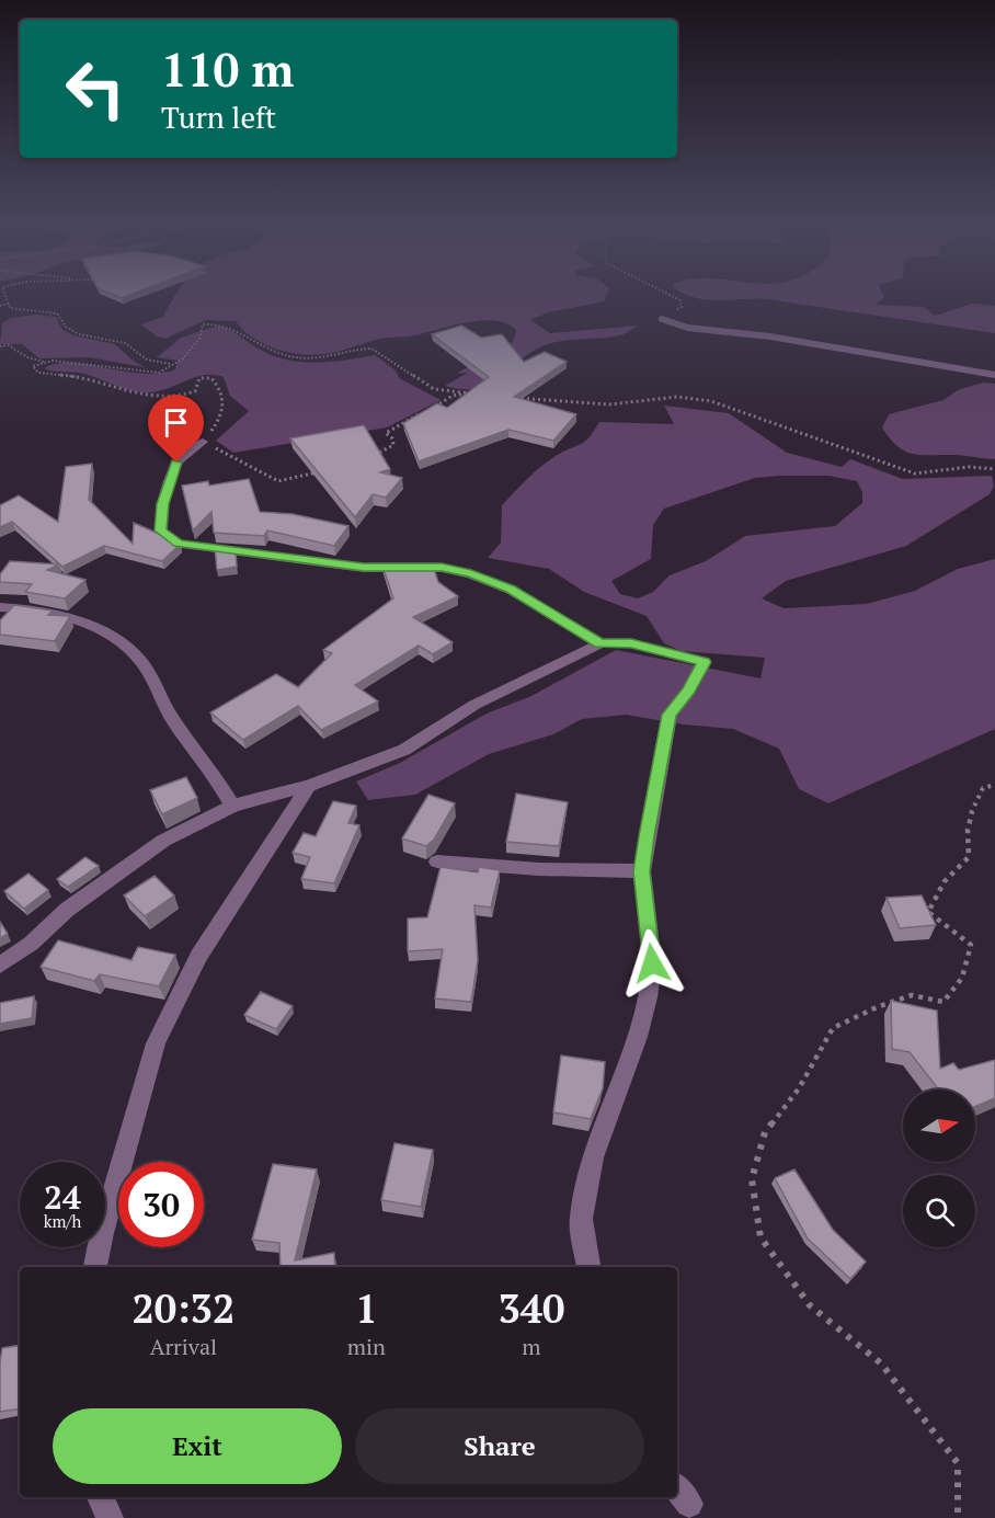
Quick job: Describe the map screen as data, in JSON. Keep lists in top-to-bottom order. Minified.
{"north":"right","page":{"turn":["110 m","Turn left"],"speed":"24 km/h","limit":"30","eta":["20:32","Arrival","1","min","340","m"],"buttons":["Exit","Share"]}}
